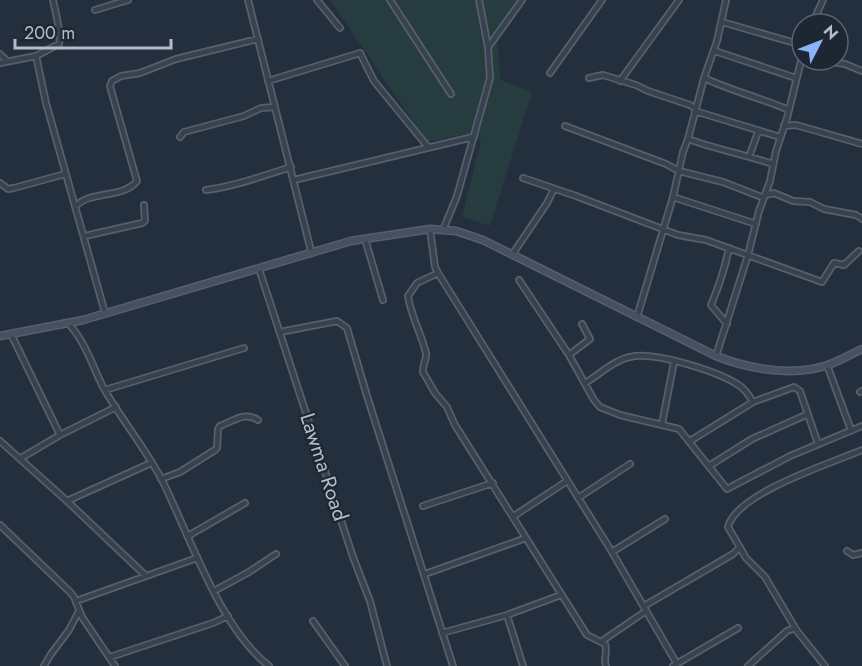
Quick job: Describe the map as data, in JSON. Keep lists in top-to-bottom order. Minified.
{"streets":{"street":["Lawma Road"]},"scale_bar":"200 m","north":"top right"}
